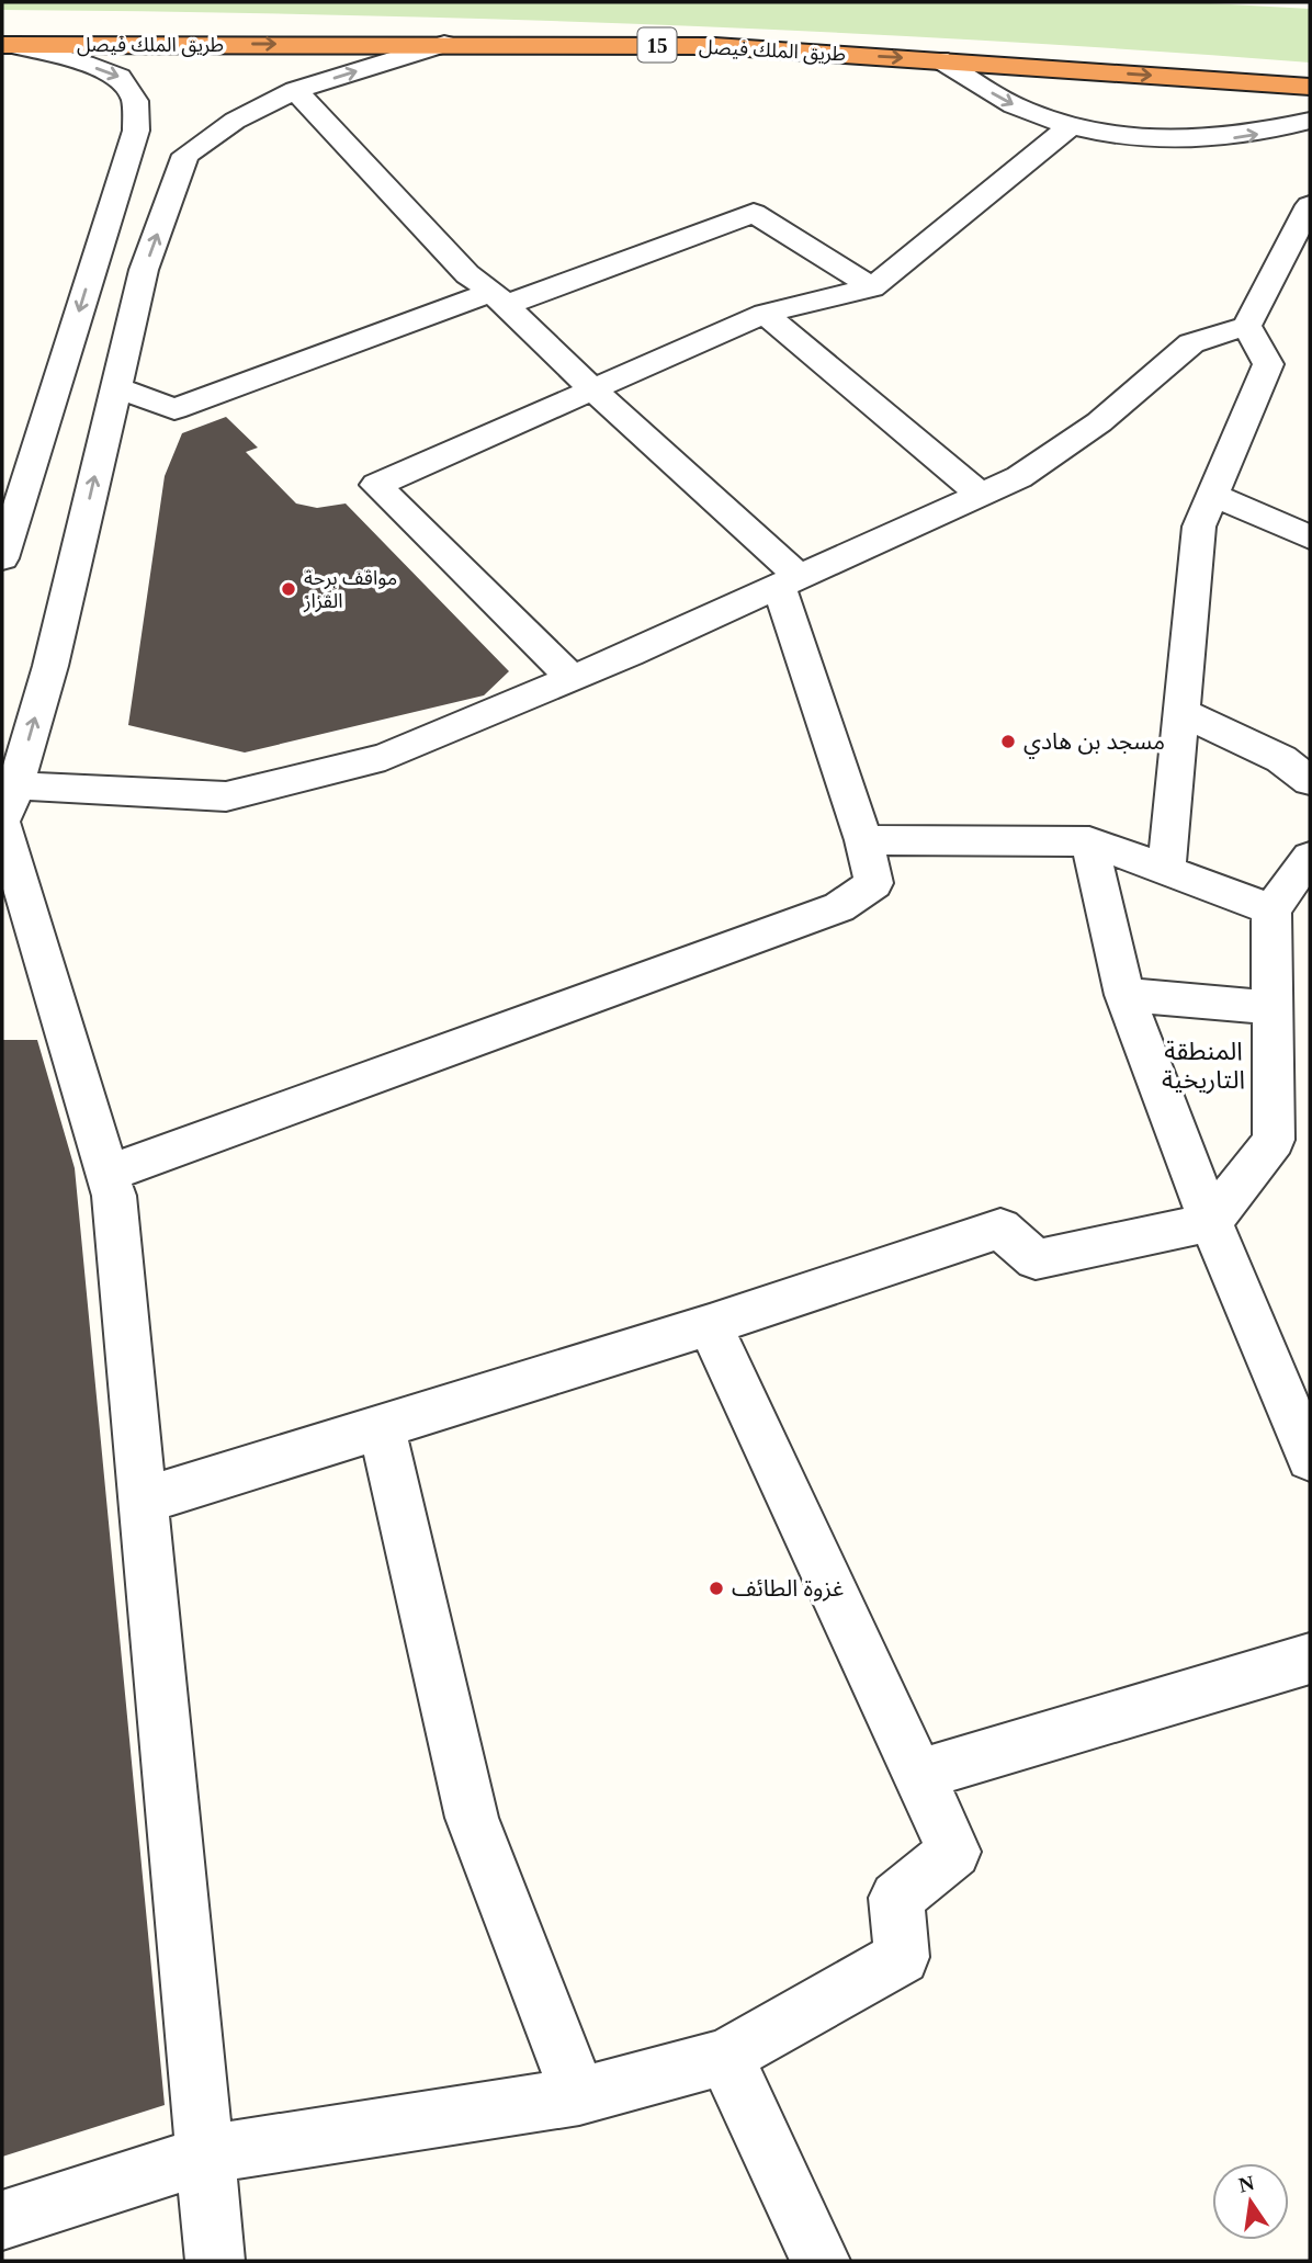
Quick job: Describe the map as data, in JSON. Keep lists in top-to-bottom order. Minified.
{"streets":{"highway":["طريق الملك فيصل","15"]},"districts":["المنطقة التاريخية"],"places":["مواقف برحة القزاز","مسجد بن هادي","غزوة الطائف"],"north":"top"}
